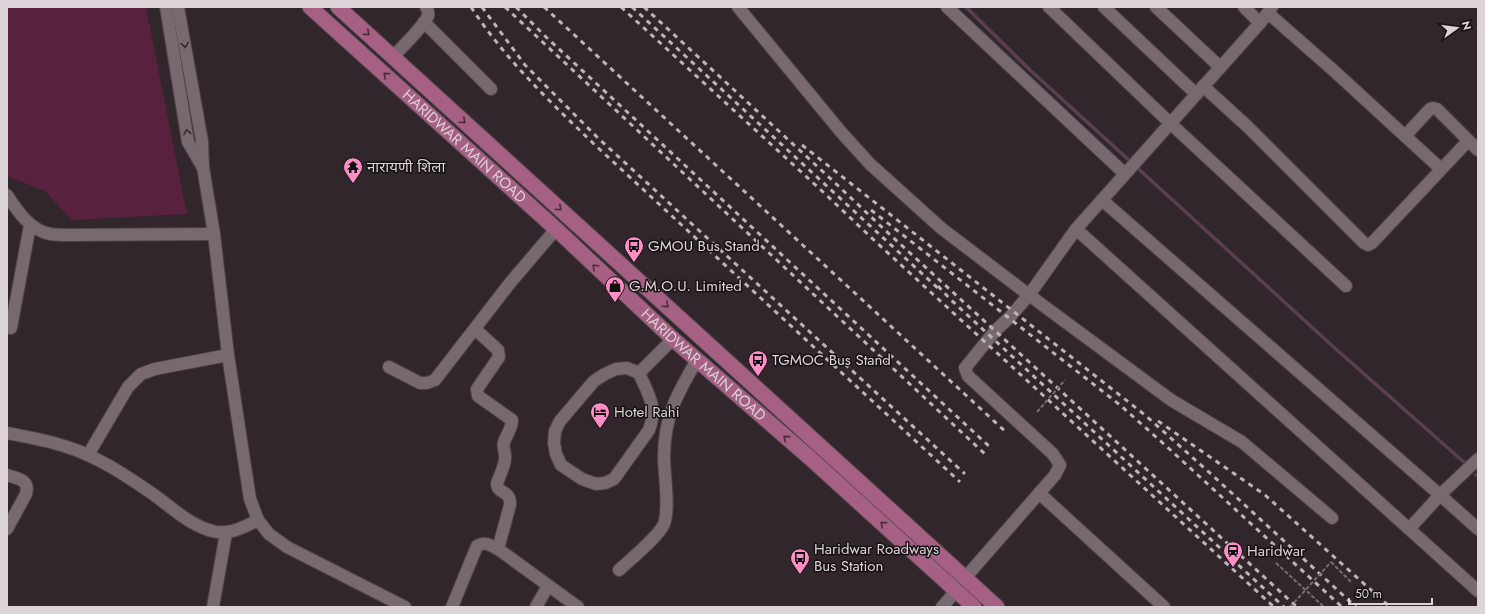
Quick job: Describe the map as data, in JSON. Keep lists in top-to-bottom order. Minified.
{"streets":{"main road":["HARIDWAR MAIN ROAD"]},"places":{"temple":["नारायणी शिला"],"bus stop":["GMOU Bus Stand","TGMOC Bus Stand","Haridwar Roadways Bus Station"],"shop":["G.M.O.U. Limited"],"hotel":["Hotel Rahi"],"station":["Haridwar"]},"scale_bar":"50 m","north":"right"}
